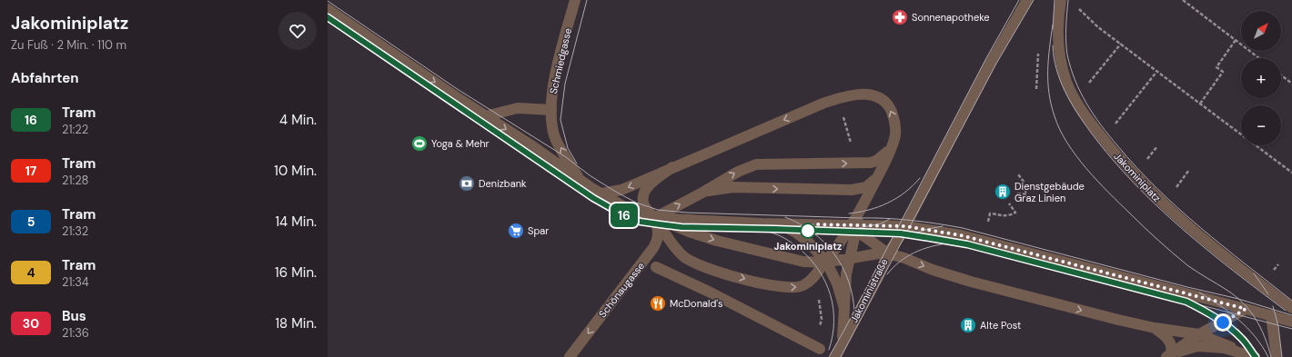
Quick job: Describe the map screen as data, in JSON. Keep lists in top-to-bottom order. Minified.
{"streets":{"street":["Schmiedgasse","Jakominiplatz","Schönaugasse","Jakoministraße"]},"one_way":["Schmiedgasse","Schönaugasse"],"places":{"pharmacy":["Sonnenapotheke"],"sports":["Yoga & Mehr"],"bank":["Denizbank"],"building":["Dienstgebäude Graz Linien","Alte Post"],"supermarket":["Spar"],"other":["Jakominiplatz"],"restaurant":["McDonald's"]},"lines":["tram line 16"],"north":"top right","page":{"heading":[["Jakominiplatz","Zu Fuß · 2 Min. · 110 m"],"Abfahrten"],"on_map":"16","map_buttons":["+","−"],"list":[{"mark":"16","name":"Tram","note":"21:22","value":"4 Min."},{"mark":"17","name":"Tram","note":"21:28","value":"10 Min."},{"mark":"5","name":"Tram","note":"21:32","value":"14 Min."},{"mark":"4","name":"Tram","note":"21:34","value":"16 Min."},{"mark":"30","name":"Bus","note":"21:36","value":"18 Min."}]}}
